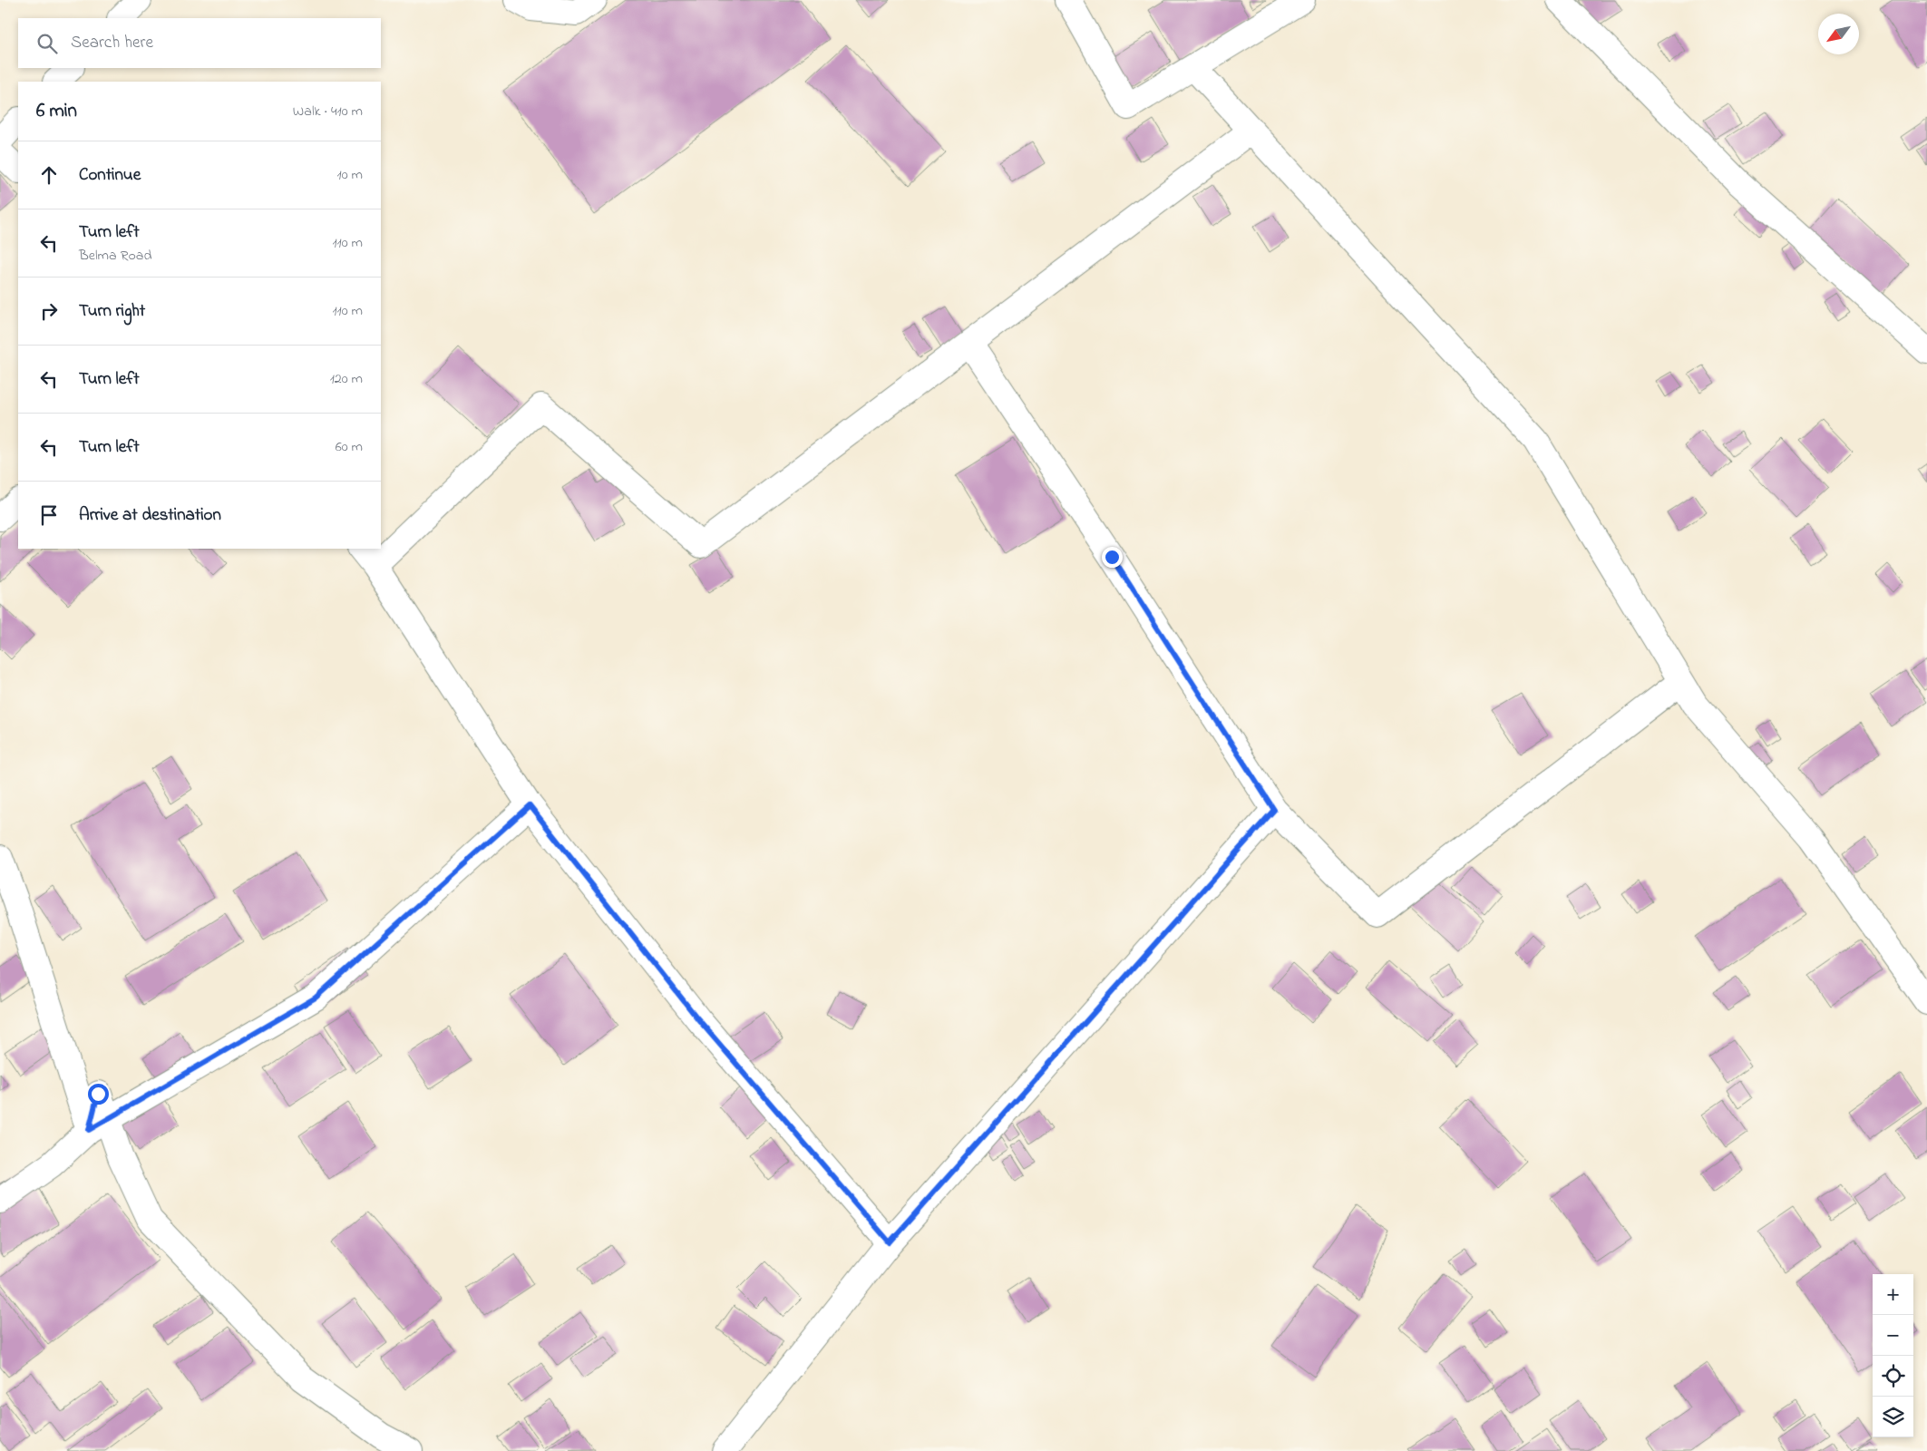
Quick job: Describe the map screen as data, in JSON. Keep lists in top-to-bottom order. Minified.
{"north":"bottom left","page":{"search":"Search here","heading":["6 min","Walk · 410 m"],"list":[["Continue","10 m"],["Turn left","Belma Road","110 m"],["Turn right","110 m"],["Turn left","120 m"],["Turn left","60 m"],"Arrive at destination"],"map_buttons":["+","−"]}}
